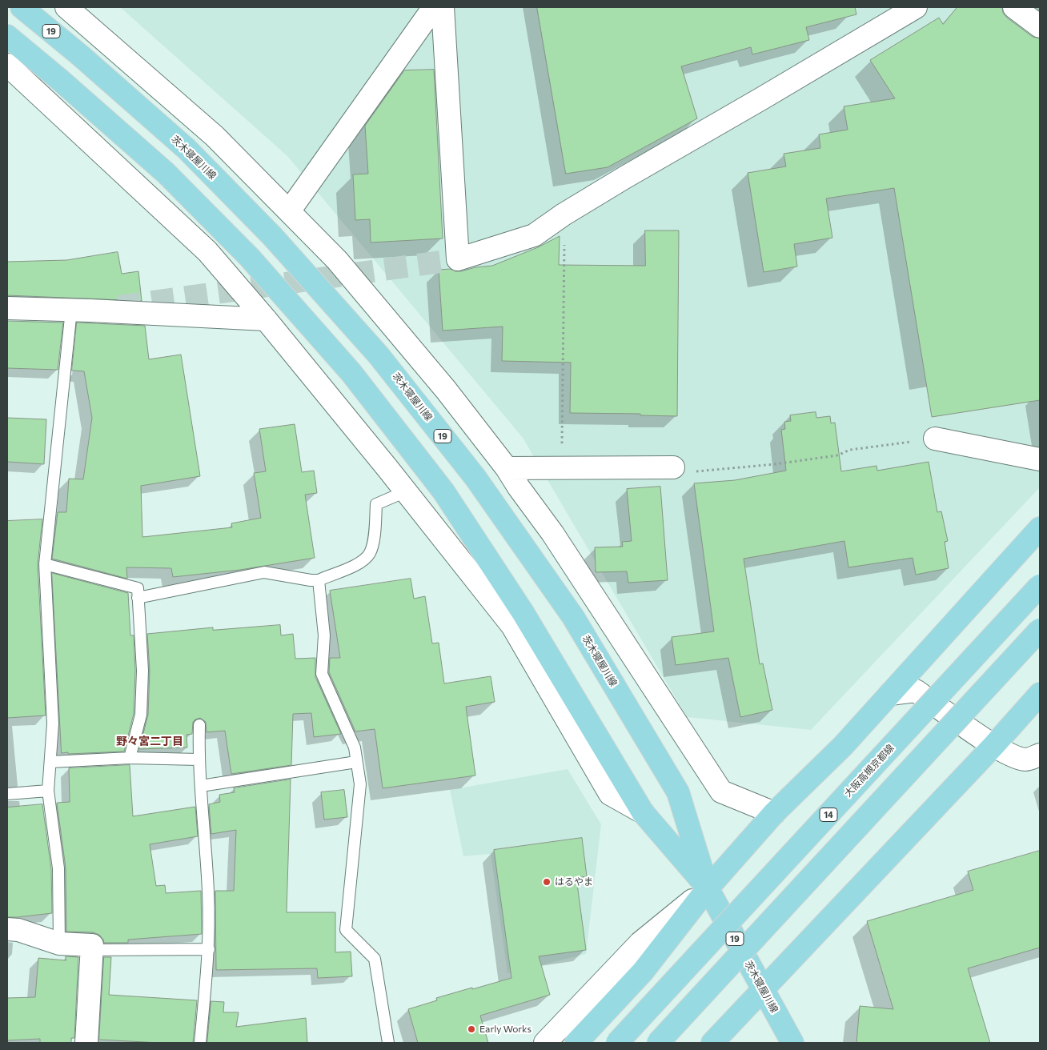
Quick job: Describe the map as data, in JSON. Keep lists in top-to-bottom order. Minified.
{"streets":{"main road":["19","茨木寝屋川線","大阪高槻京都線","14"]},"districts":["野々宮二丁目"],"places":["はるやま","Early Works"]}
